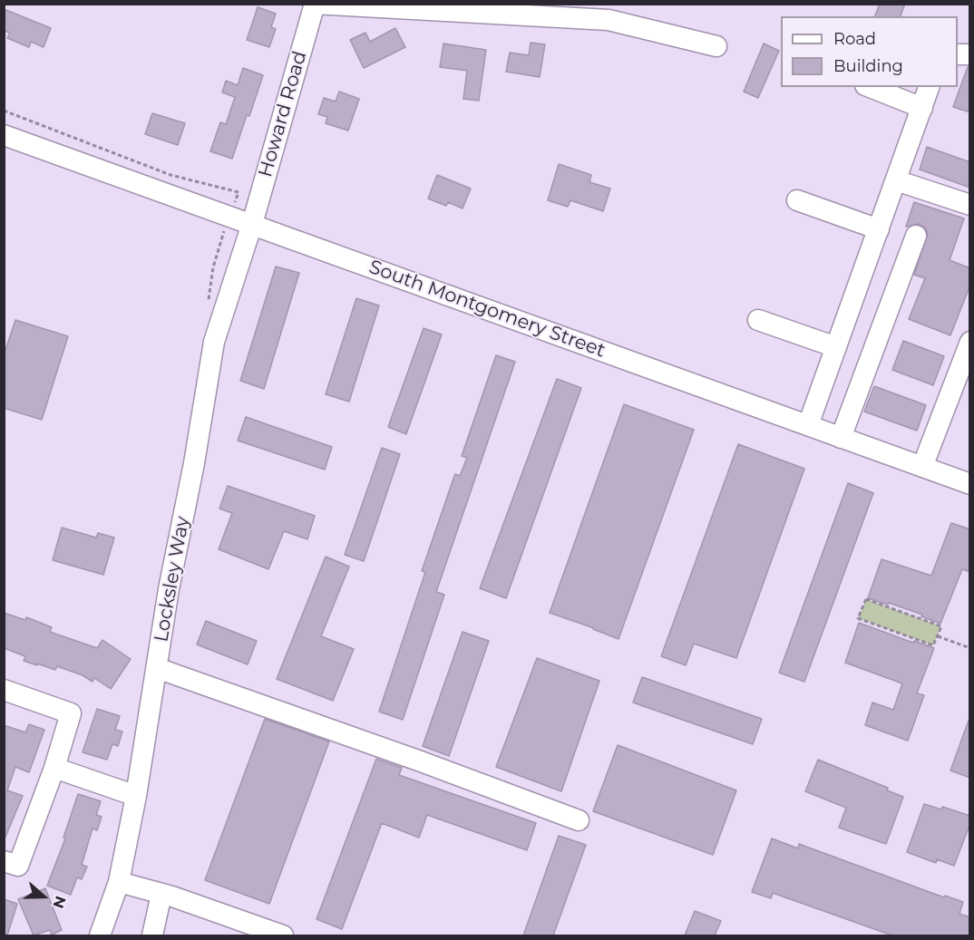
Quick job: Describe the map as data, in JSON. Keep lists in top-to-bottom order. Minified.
{"streets":{"street":["Howard Road","South Montgomery Street","Locksley Way"]},"crossings":[["Howard Road","South Montgomery Street"],["Howard Road","Locksley Way"],["South Montgomery Street","Locksley Way"]],"legend":["Road","Building"],"north":"right"}
